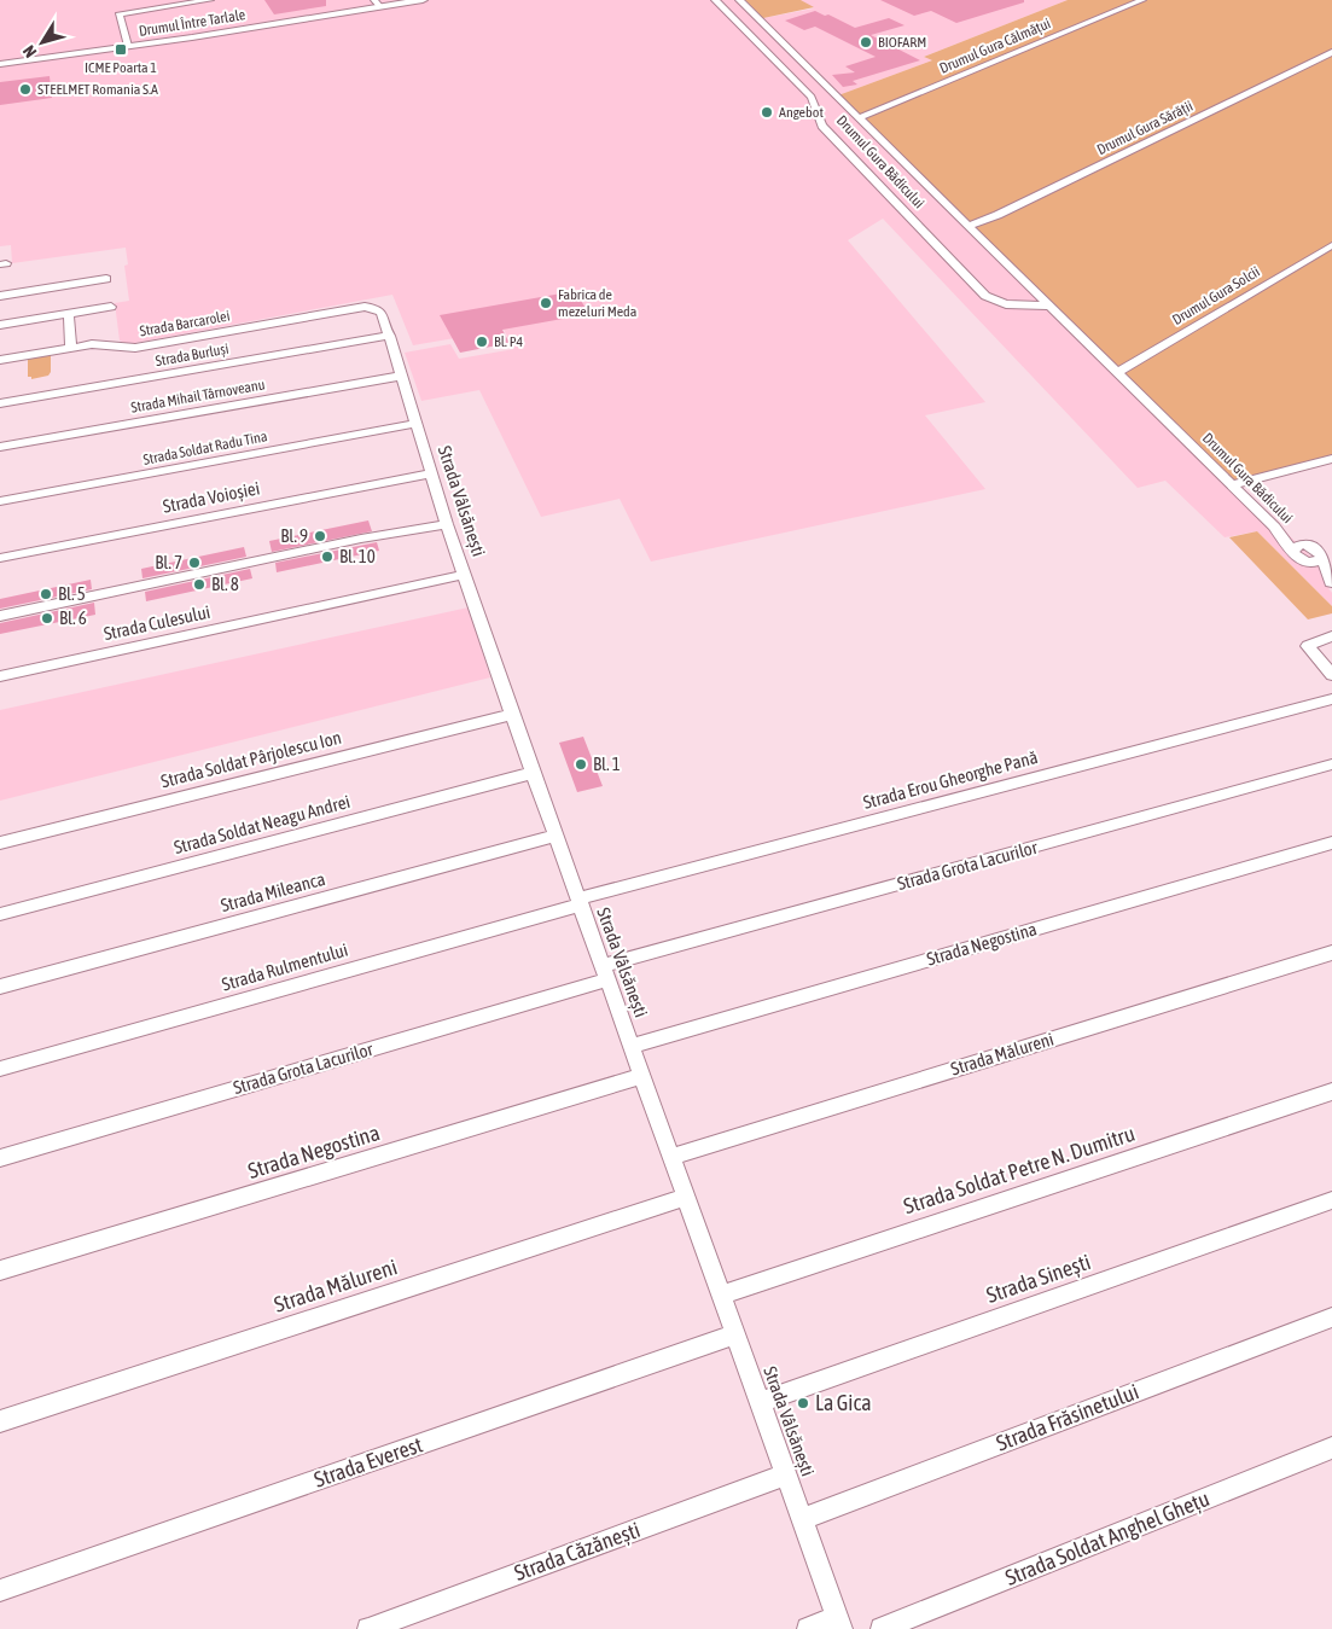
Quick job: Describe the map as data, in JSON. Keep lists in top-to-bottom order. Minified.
{"streets":{"main road":["Drumul Între Tarlale"],"street":["Drumul Gura Călmățui","Drumul Gura Sărății","Drumul Gura Bădicului","Drumul Gura Solcii","Strada Barcarolei","Strada Burluși","Strada Mihail Târnoveanu","Strada Soldat Radu Tina","Strada Voioșiei","Strada Vâlsănești","Strada Culesului","Strada Soldat Pârjolescu Ion","Strada Erou Gheorghe Pană","Strada Soldat Neagu Andrei","Strada Grota Lacurilor","Strada Mileanca","Strada Negostina","Strada Rulmentului","Strada Mălureni","Strada Soldat Petre N. Dumitru","Strada Sinești","Strada Frăsinetului","Strada Everest","Strada Soldat Anghel Ghețu","Strada Căzănești"]},"crossings":[["Drumul Gura Călmățui","Drumul Gura Bădicului"],["Drumul Gura Sărății","Drumul Gura Bădicului"],["Drumul Gura Bădicului","Drumul Gura Solcii"],["Strada Barcarolei","Strada Vâlsănești"],["Strada Burluși","Strada Vâlsănești"],["Strada Mihail Târnoveanu","Strada Vâlsănești"],["Strada Soldat Radu Tina","Strada Vâlsănești"],["Strada Voioșiei","Strada Vâlsănești"],["Strada Vâlsănești","Strada Culesului"],["Strada Vâlsănești","Strada Soldat Pârjolescu Ion"],["Strada Vâlsănești","Strada Erou Gheorghe Pană"],["Strada Vâlsănești","Strada Soldat Neagu Andrei"],["Strada Vâlsănești","Strada Grota Lacurilor"],["Strada Vâlsănești","Strada Mileanca"],["Strada Vâlsănești","Strada Negostina"],["Strada Vâlsănești","Strada Rulmentului"],["Strada Vâlsănești","Strada Mălureni"],["Strada Vâlsănești","Strada Soldat Petre N. Dumitru"],["Strada Vâlsănești","Strada Sinești"],["Strada Vâlsănești","Strada Frăsinetului"],["Strada Vâlsănești","Strada Everest"],["Strada Vâlsănești","Strada Căzănești"],["Strada Erou Gheorghe Pană","Strada Rulmentului"]],"places":{"other":["BIOFARM","STEELMET Romania S.A","Angebot","Fabrica de mezeluri Meda","Bl. P4","Bl. 9","Bl. 10","Bl. 7","Bl. 8","Bl. 5","Bl. 6","Bl. 1","La Gica"],"transit":["ICME Poarta 1"]},"north":"bottom left"}
